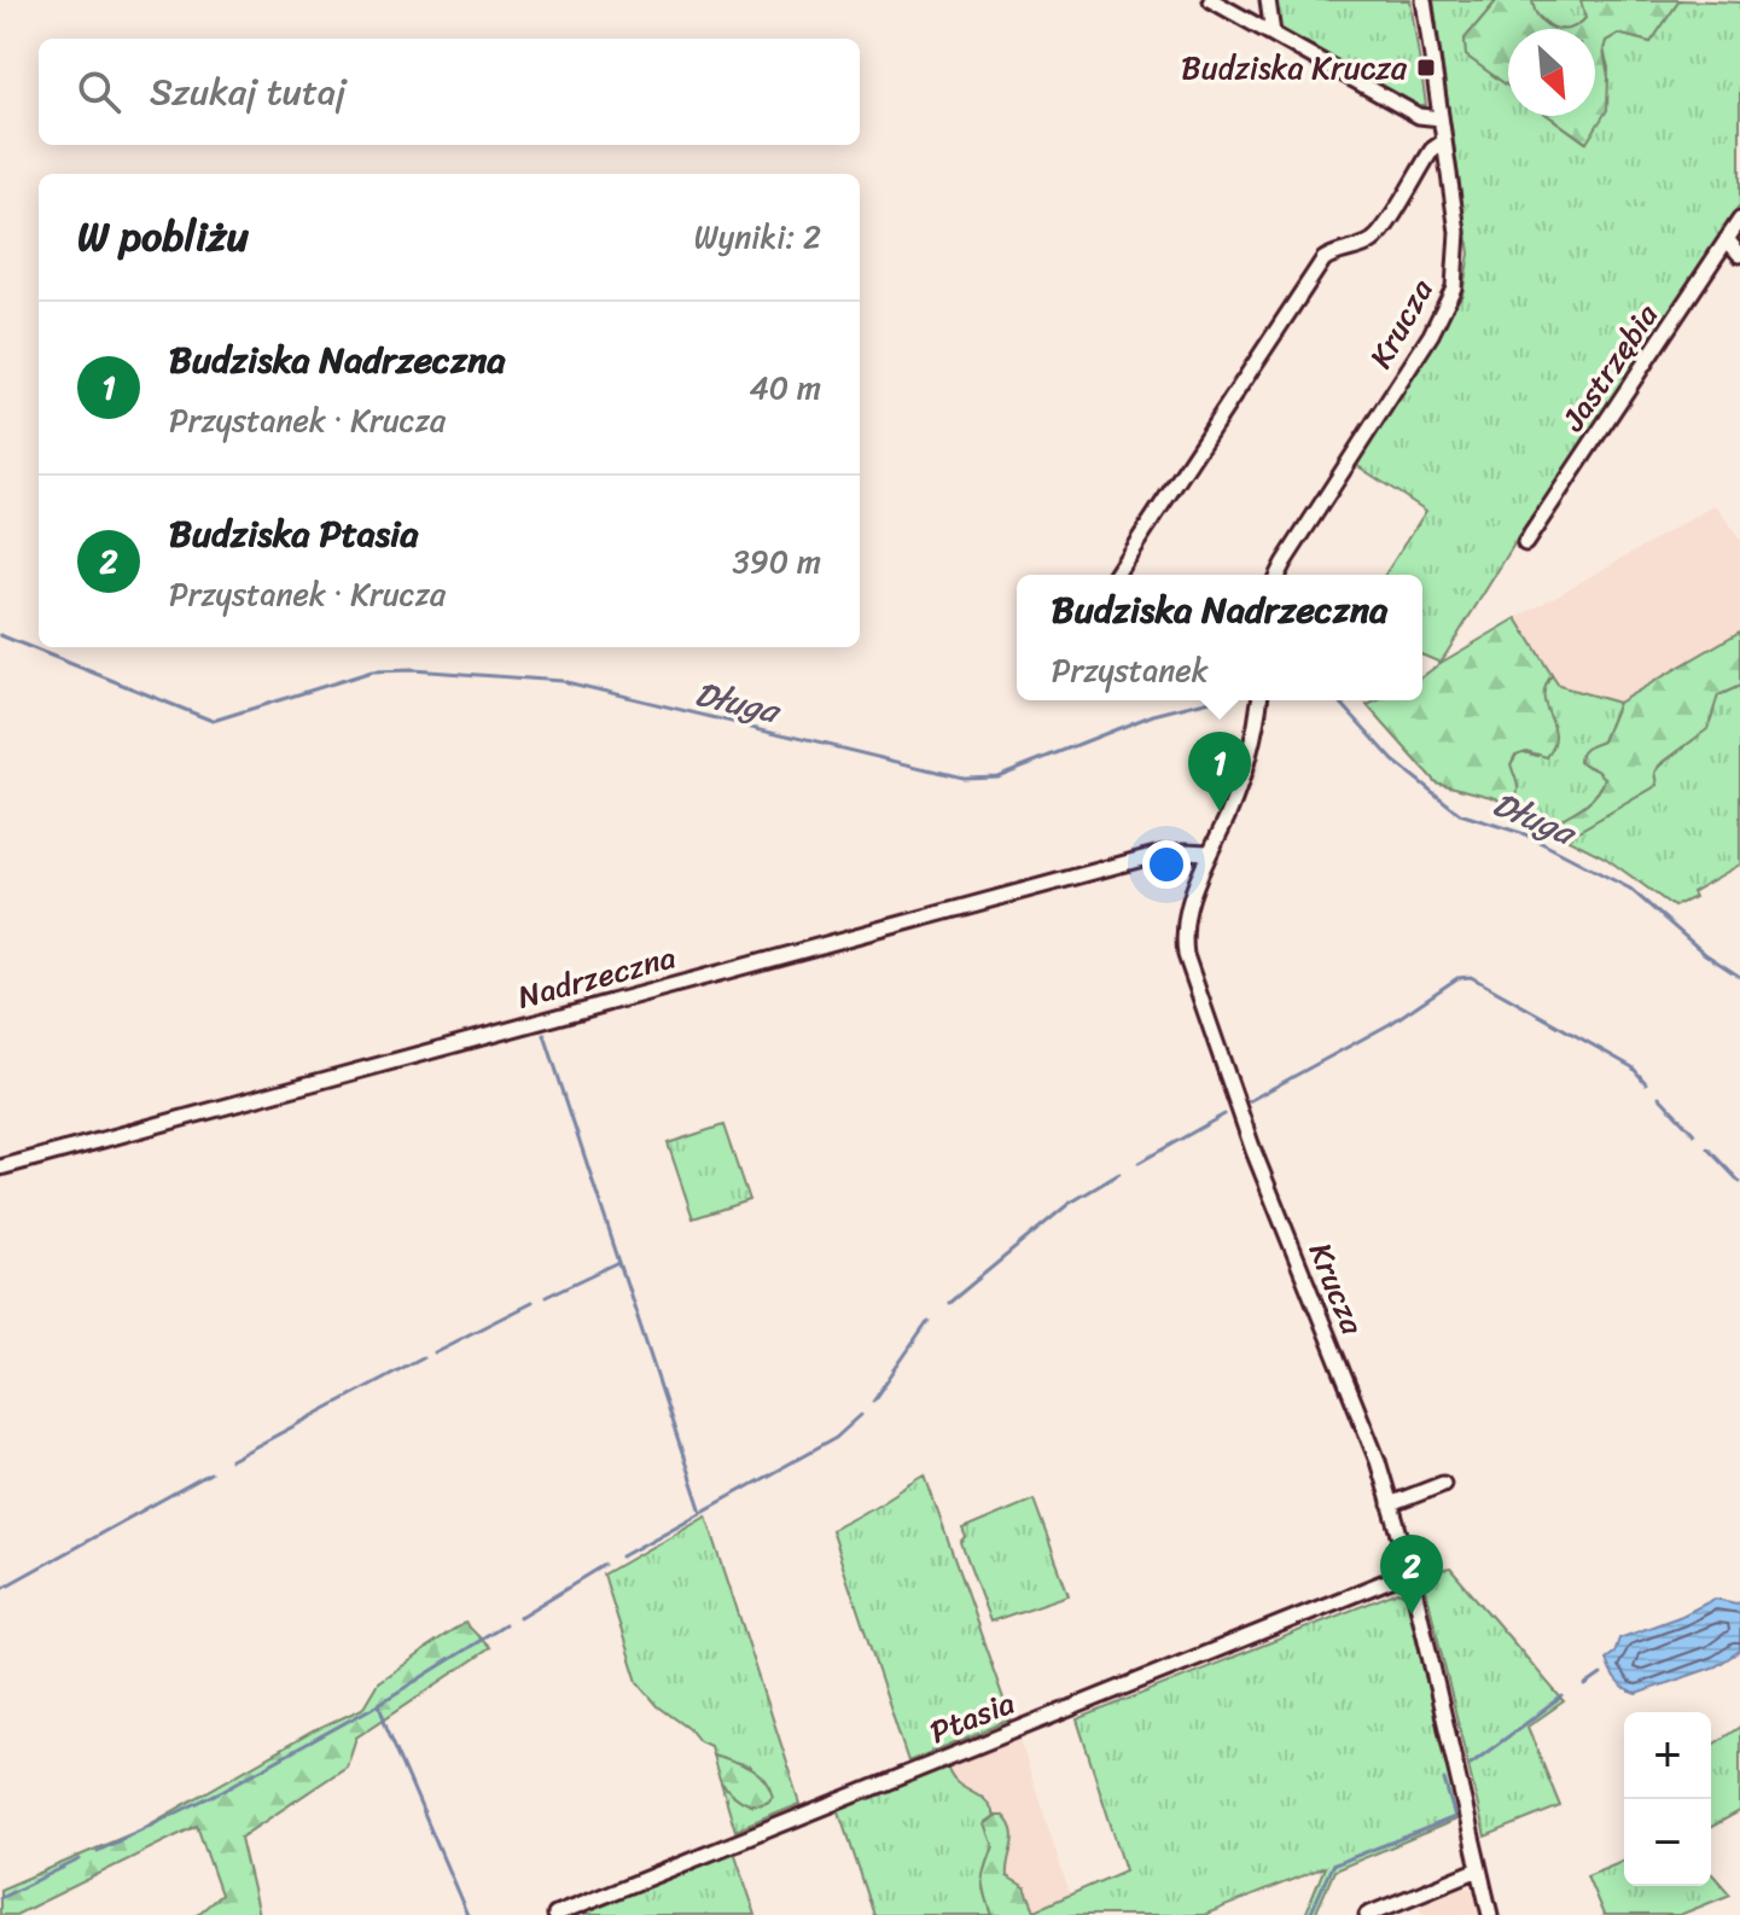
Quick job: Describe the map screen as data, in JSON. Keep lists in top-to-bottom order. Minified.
{"streets":{"street":["Krucza","Jastrzębia","Nadrzeczna","Ptasia"]},"crossings":[["Krucza","Nadrzeczna"],["Krucza","Ptasia"]],"water":["Długa"],"places":{"transit":["Budziska Krucza"]},"north":"bottom right","page":{"search":"Szukaj tutaj","heading":["W pobliżu","Wyniki: 2"],"list":[{"mark":"1","name":"Budziska Nadrzeczna","note":"Przystanek · Krucza","value":"40 m"},{"mark":"2","name":"Budziska Ptasia","note":"Przystanek · Krucza","value":"390 m"}],"popup":["Budziska Nadrzeczna","Przystanek"],"pins":["1","2"],"map_buttons":["+","−"]}}
